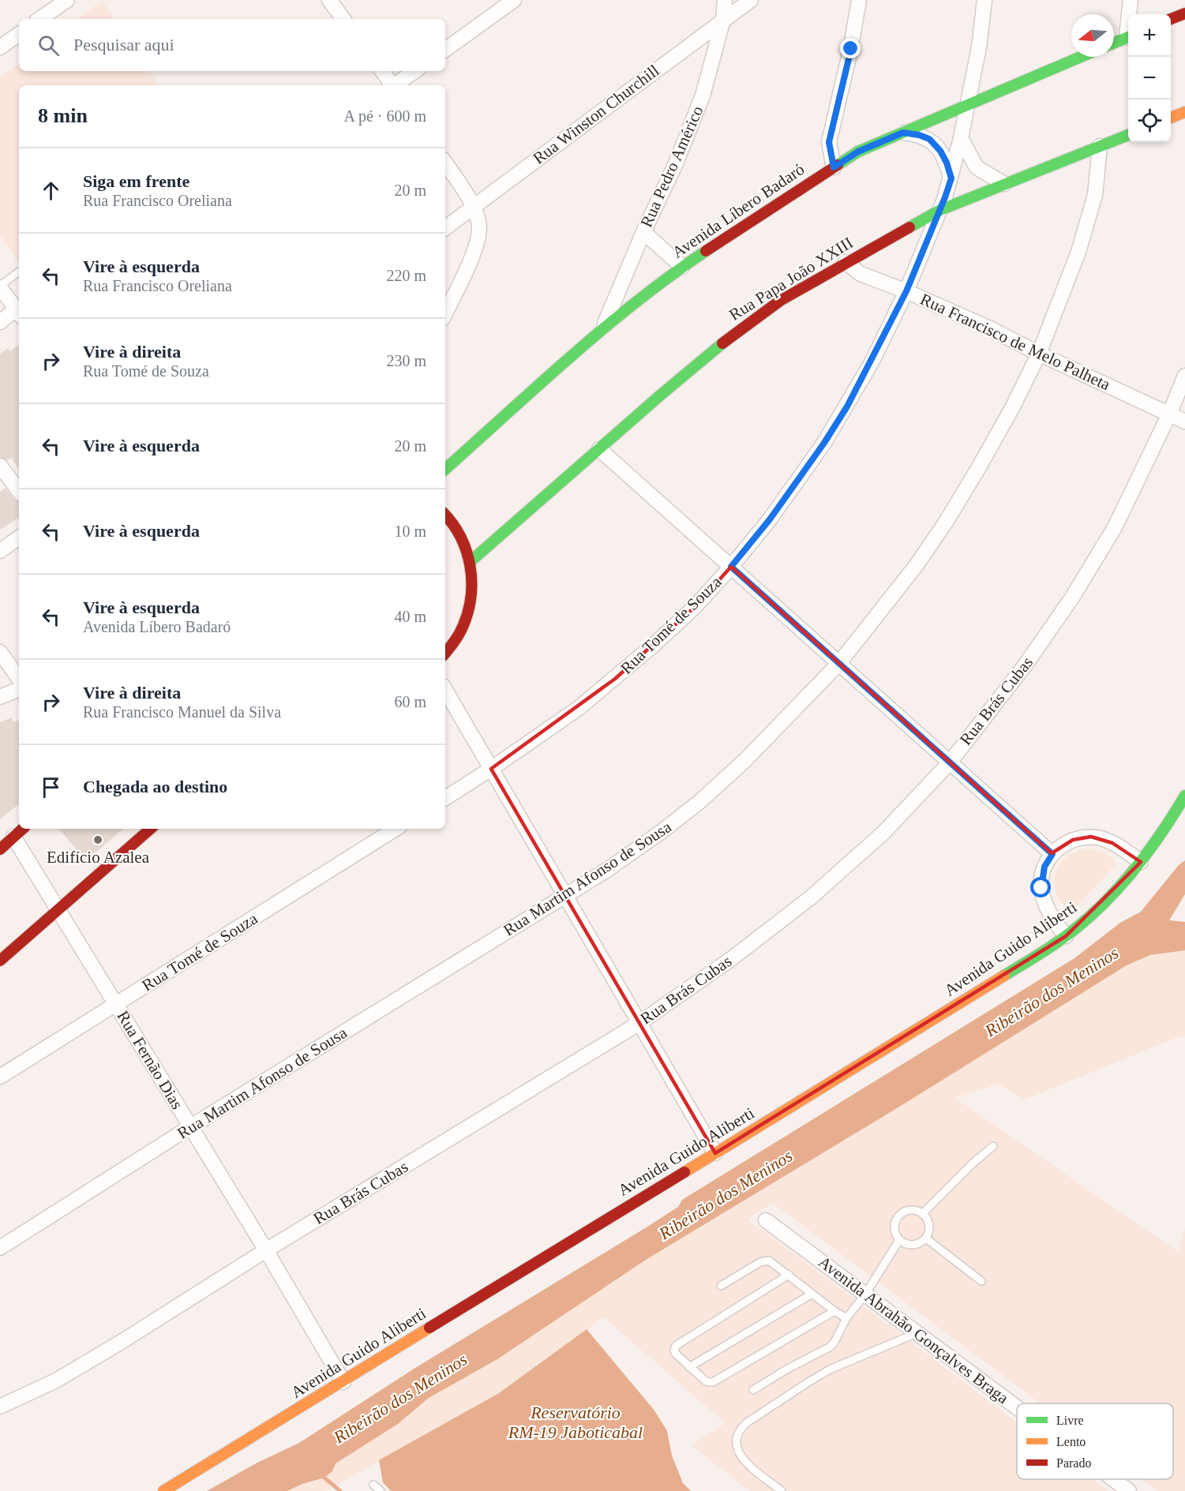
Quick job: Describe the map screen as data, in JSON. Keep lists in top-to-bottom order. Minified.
{"streets":{"street":["Rua Winston Churchill","Rua Pedro Américo","Avenida Líbero Badaró","Rua Papa João XXIII","Rua Francisco de Melo Palheta","Rua Tomé de Souza","Rua Brás Cubas","Rua Martim Afonso de Sousa","Avenida Guido Aliberti","Rua Fernão Dias","Avenida Abrahão Gonçalves Braga"]},"crossings":[["Rua Winston Churchill","Rua Pedro Américo"],["Rua Pedro Américo","Avenida Líbero Badaró"],["Avenida Líbero Badaró","Rua Tomé de Souza"],["Rua Papa João XXIII","Rua Francisco de Melo Palheta"],["Rua Papa João XXIII","Rua Tomé de Souza"],["Rua Papa João XXIII","Rua Martim Afonso de Sousa"],["Rua Francisco de Melo Palheta","Rua Tomé de Souza"],["Rua Francisco de Melo Palheta","Rua Brás Cubas"],["Rua Francisco de Melo Palheta","Rua Martim Afonso de Sousa"],["Rua Tomé de Souza","Rua Fernão Dias"],["Rua Brás Cubas","Rua Fernão Dias"],["Rua Martim Afonso de Sousa","Rua Fernão Dias"],["Avenida Guido Aliberti","Rua Fernão Dias"]],"water":["Ribeirão dos Meninos","Reservatório RM-19 Jaboticabal"],"places":["Edifício Azalea"],"legend":["Livre","Lento","Parado"],"north":"left","page":{"map_buttons":["+","−"],"search":"Pesquisar aqui","heading":["8 min","A pé · 600 m"],"list":[["Siga em frente","Rua Francisco Oreliana","20 m"],["Vire à esquerda","Rua Francisco Oreliana","220 m"],["Vire à direita","Rua Tomé de Souza","230 m"],["Vire à esquerda","20 m"],["Vire à esquerda","10 m"],["Vire à esquerda","Avenida Líbero Badaró","40 m"],["Vire à direita","Rua Francisco Manuel da Silva","60 m"],"Chegada ao destino"]}}
